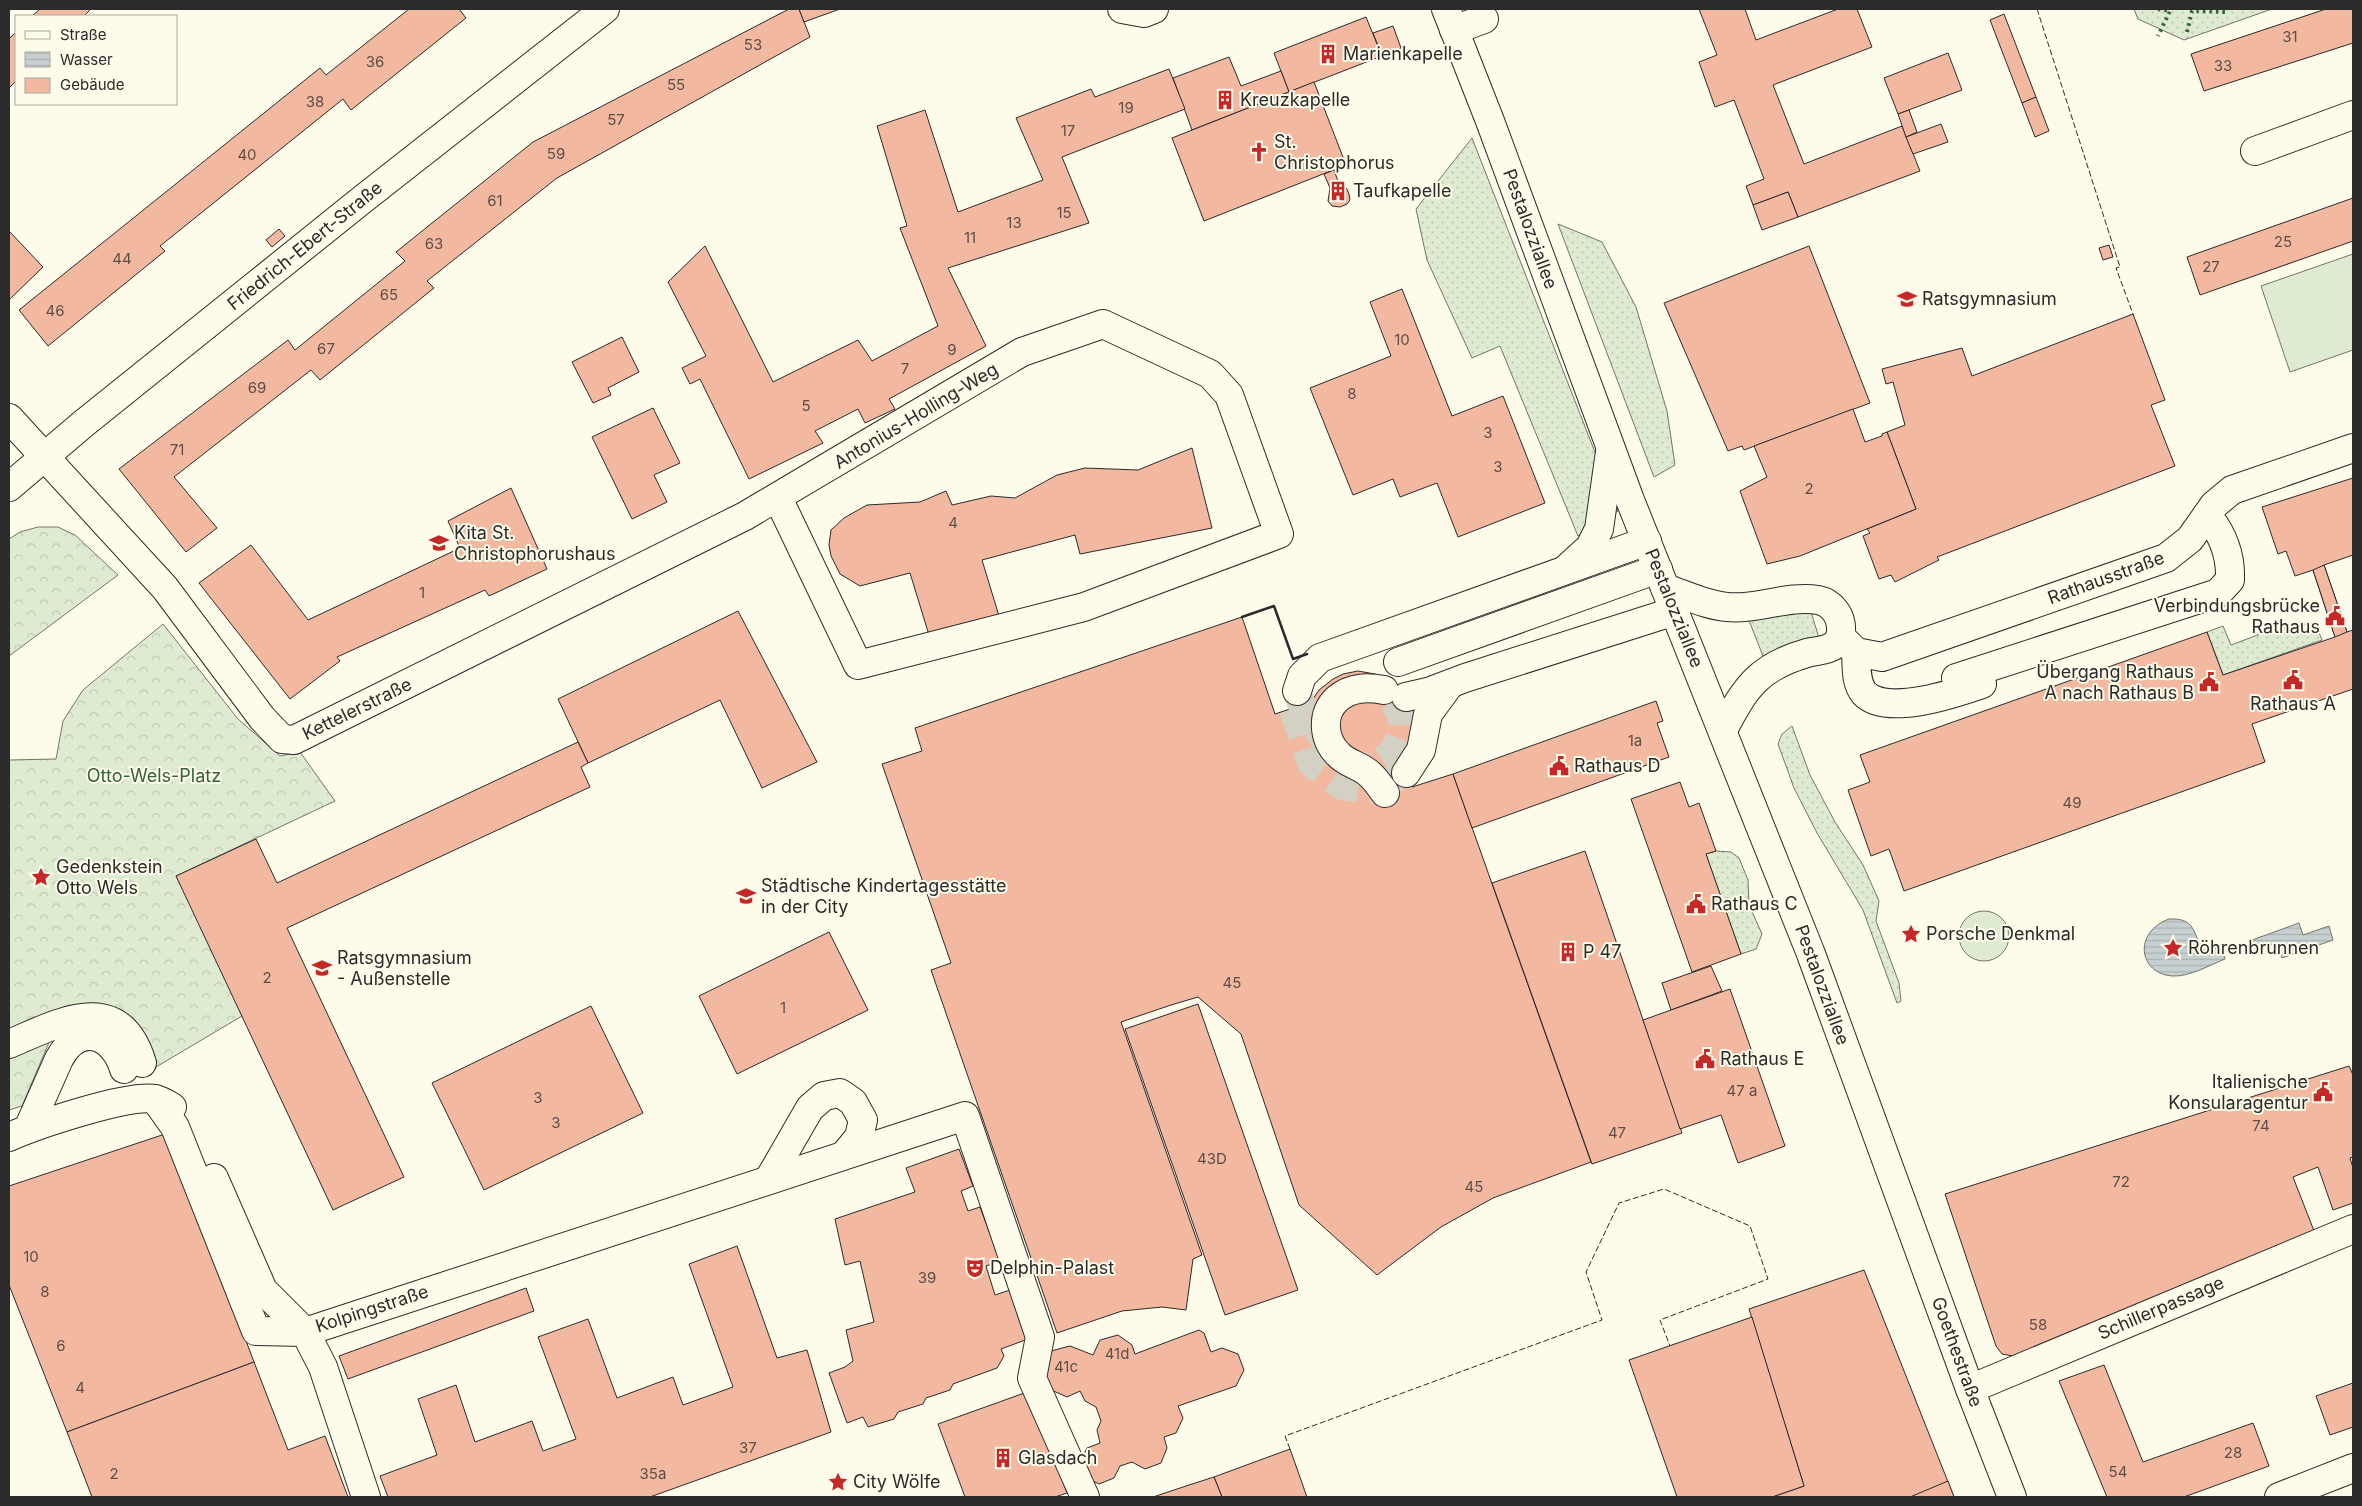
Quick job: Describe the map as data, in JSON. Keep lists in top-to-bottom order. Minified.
{"streets":{"street":["Pestalozziallee","Friedrich-Ebert-Straße","Antonius-Holling-Weg","Rathausstraße","Kettelerstraße","Schillerpassage","Kolpingstraße","Goethestraße"]},"crossings":[["Pestalozziallee","Goethestraße"],["Friedrich-Ebert-Straße","Kettelerstraße"],["Antonius-Holling-Weg","Kettelerstraße"],["Schillerpassage","Goethestraße"]],"parks":["Otto-Wels-Platz"],"places":{"building":["Marienkapelle","Kreuzkapelle","Taufkapelle","P 47","Glasdach"],"church":["St. Christophorus"],"school or university":["Ratsgymnasium","Kita St. Christophorushaus","Städtische Kindertagesstätte in der City","Ratsgymnasium - Außenstelle"],"public building":["Verbindungsbrücke Rathaus","Rathaus A","Übergang Rathaus A nach Rathaus B","Rathaus D","Rathaus C","Rathaus E","Italienische Konsularagentur"],"place":["Gedenkstein Otto Wels","Porsche Denkmal","Röhrenbrunnen","City Wölfe"],"theatre":["Delphin-Palast"]},"house_numbers":["31","53","36","33","55","38","19","57","17","59","40","61","15","13","11","25","63","44","27","65","46","10","67","9","7","69","8","5","3","71","3","2","4","1","1a","49","2","45","1","47 a","3","3","74","47","43D","72","45","10","39","8","58","6","41d","41c","4","37","28","54","2","35a"],"legend":["Straße","Wasser","Gebäude"]}
